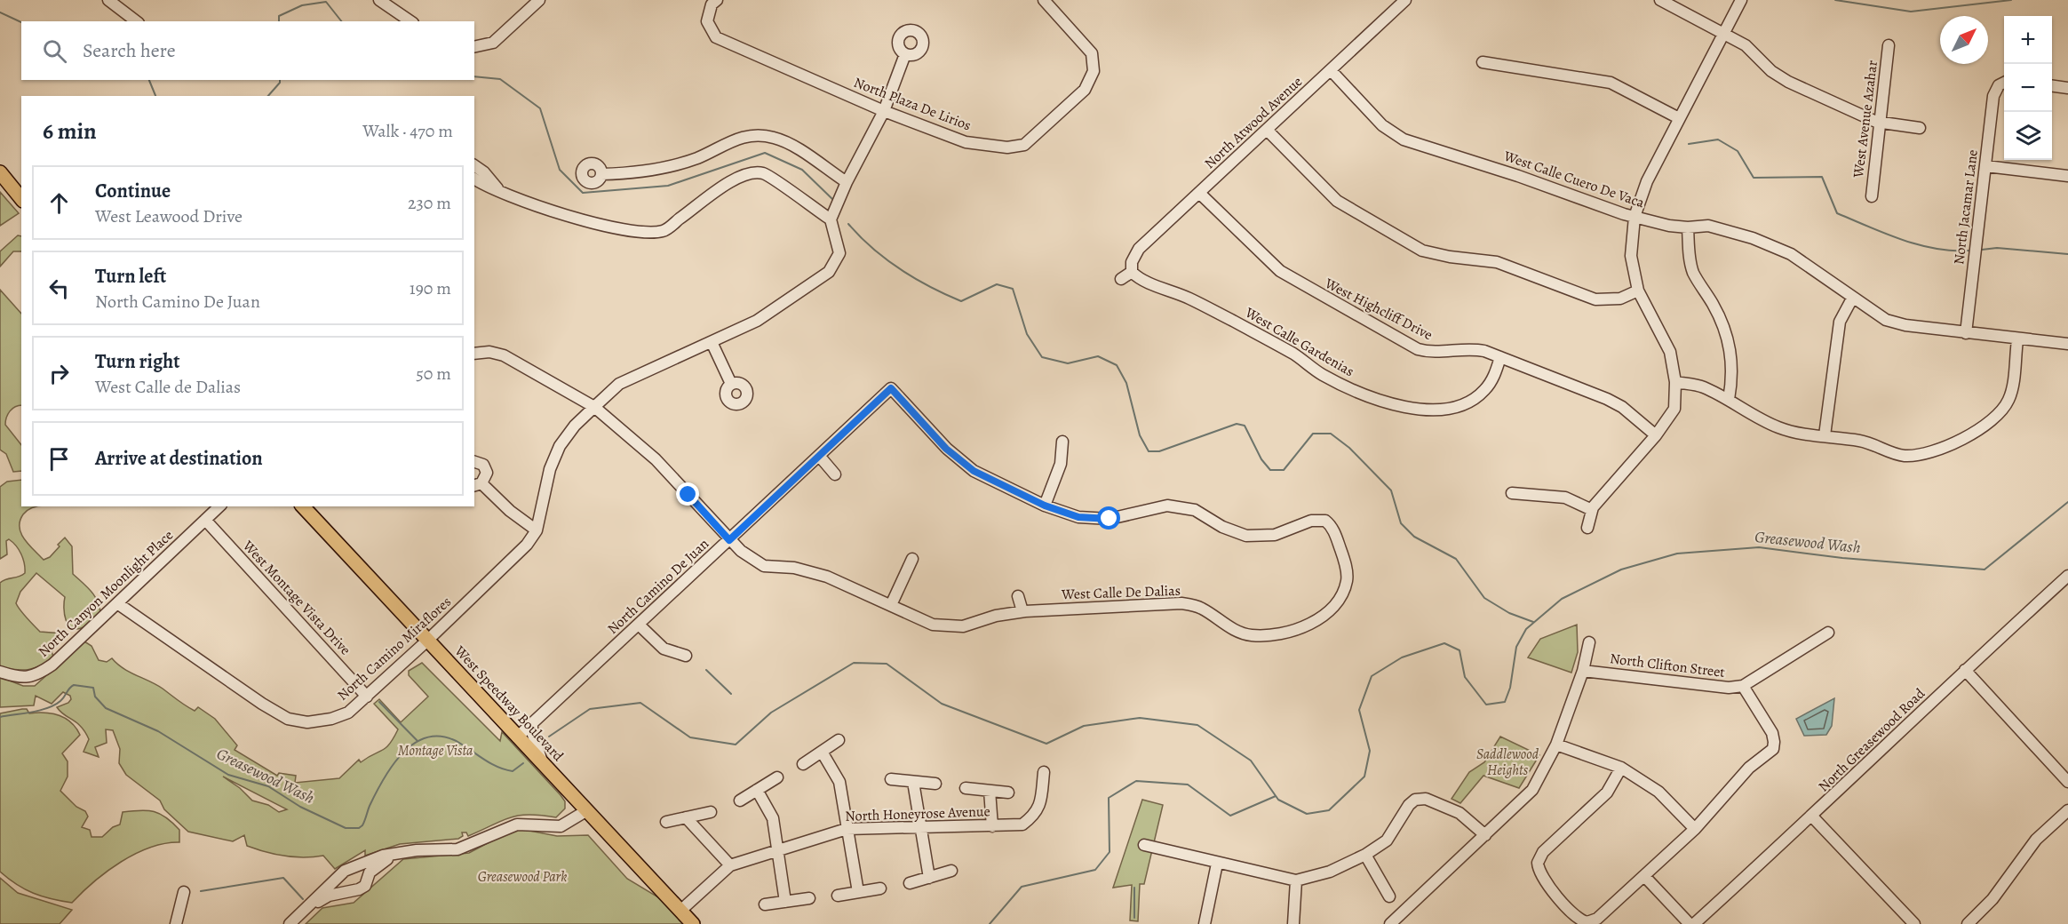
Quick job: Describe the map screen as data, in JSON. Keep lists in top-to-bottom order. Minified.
{"streets":{"main road":["West Speedway Boulevard"],"street":["North Plaza De Lirios","West Avenue Azahar","North Atwood Avenue","West Calle Cuero De Vaca","North Jacamar Lane","West Highcliff Drive","West Calle Gardenias","North Camino De Juan","West Calle De Dalias","North Canyon Moonlight Place","West Montage Vista Drive","North Camino Miraflores","North Clifton Street","North Greasewood Road","North Honeyrose Avenue"]},"crossings":[["North Atwood Avenue","West Calle Cuero De Vaca"],["North Atwood Avenue","West Highcliff Drive"],["North Atwood Avenue","West Calle Gardenias"],["West Calle Cuero De Vaca","North Jacamar Lane"],["West Highcliff Drive","West Calle Gardenias"],["North Camino De Juan","West Calle De Dalias"],["North Camino De Juan","West Speedway Boulevard"],["North Canyon Moonlight Place","West Montage Vista Drive"],["North Canyon Moonlight Place","North Camino Miraflores"],["West Montage Vista Drive","North Camino Miraflores"],["North Camino Miraflores","West Speedway Boulevard"],["West Speedway Boulevard","North Honeyrose Avenue"]],"water":["Greasewood Wash"],"parks":["Montage Vista","Saddlewood Heights","Greasewood Park"],"north":"top right","page":{"map_buttons":["+","−"],"search":"Search here","heading":["6 min","Walk · 470 m"],"list":[["Continue","West Leawood Drive","230 m"],["Turn left","North Camino De Juan","190 m"],["Turn right","West Calle de Dalias","50 m"],"Arrive at destination"]}}
